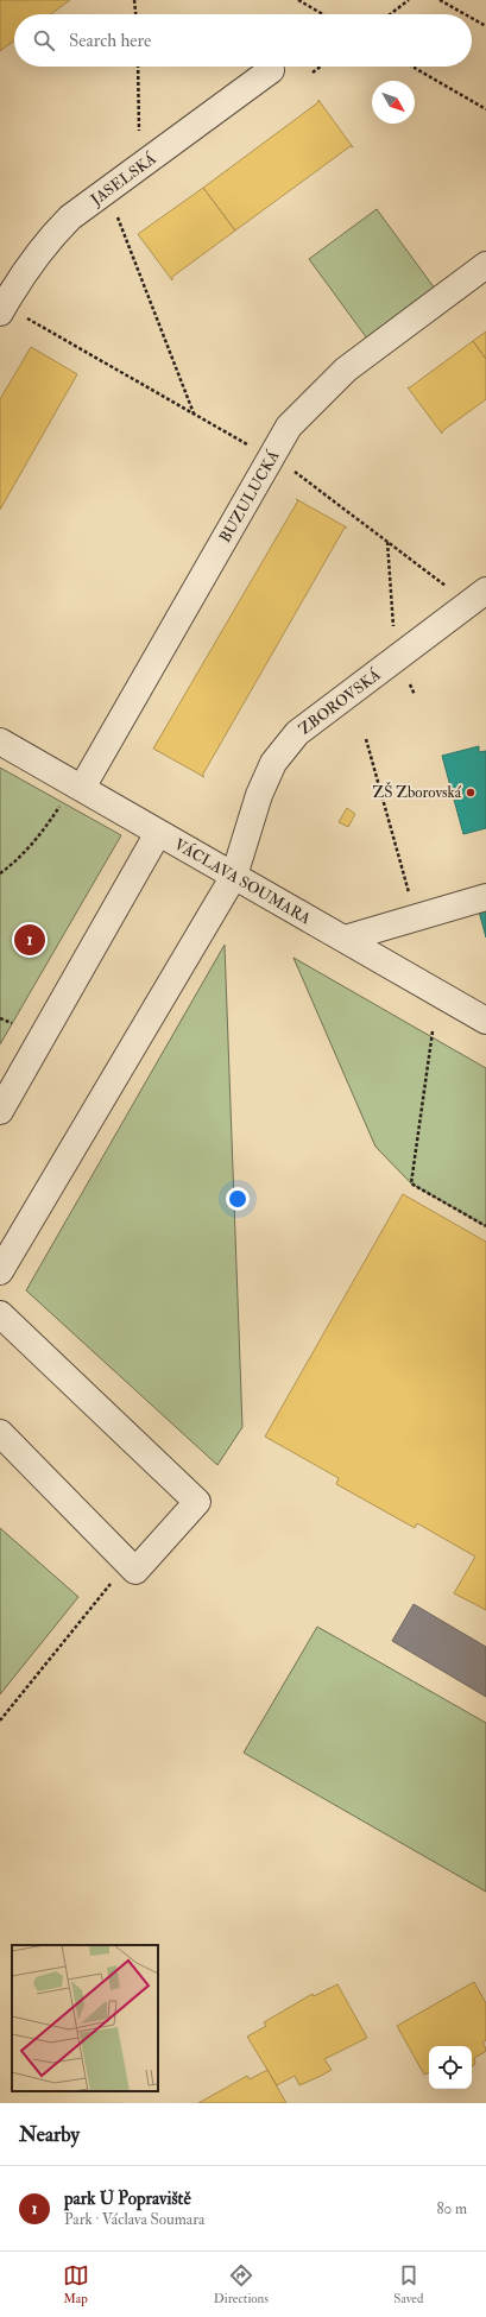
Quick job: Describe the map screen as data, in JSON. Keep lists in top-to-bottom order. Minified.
{"streets":{"street":["JASELSKÁ","BUZULUCKÁ","ZBOROVSKÁ","VÁCLAVA SOUMARA"]},"crossings":[["BUZULUCKÁ","VÁCLAVA SOUMARA"],["ZBOROVSKÁ","VÁCLAVA SOUMARA"]],"places":["ZŠ Zborovská"],"north":"bottom right","page":{"search":"Search here","pins":"1","heading":"Nearby","list":[{"mark":"1","name":"park U Popraviště","note":"Park · Václava Soumara","value":"80 m"}],"nav":["Map","Directions","Saved"]}}
